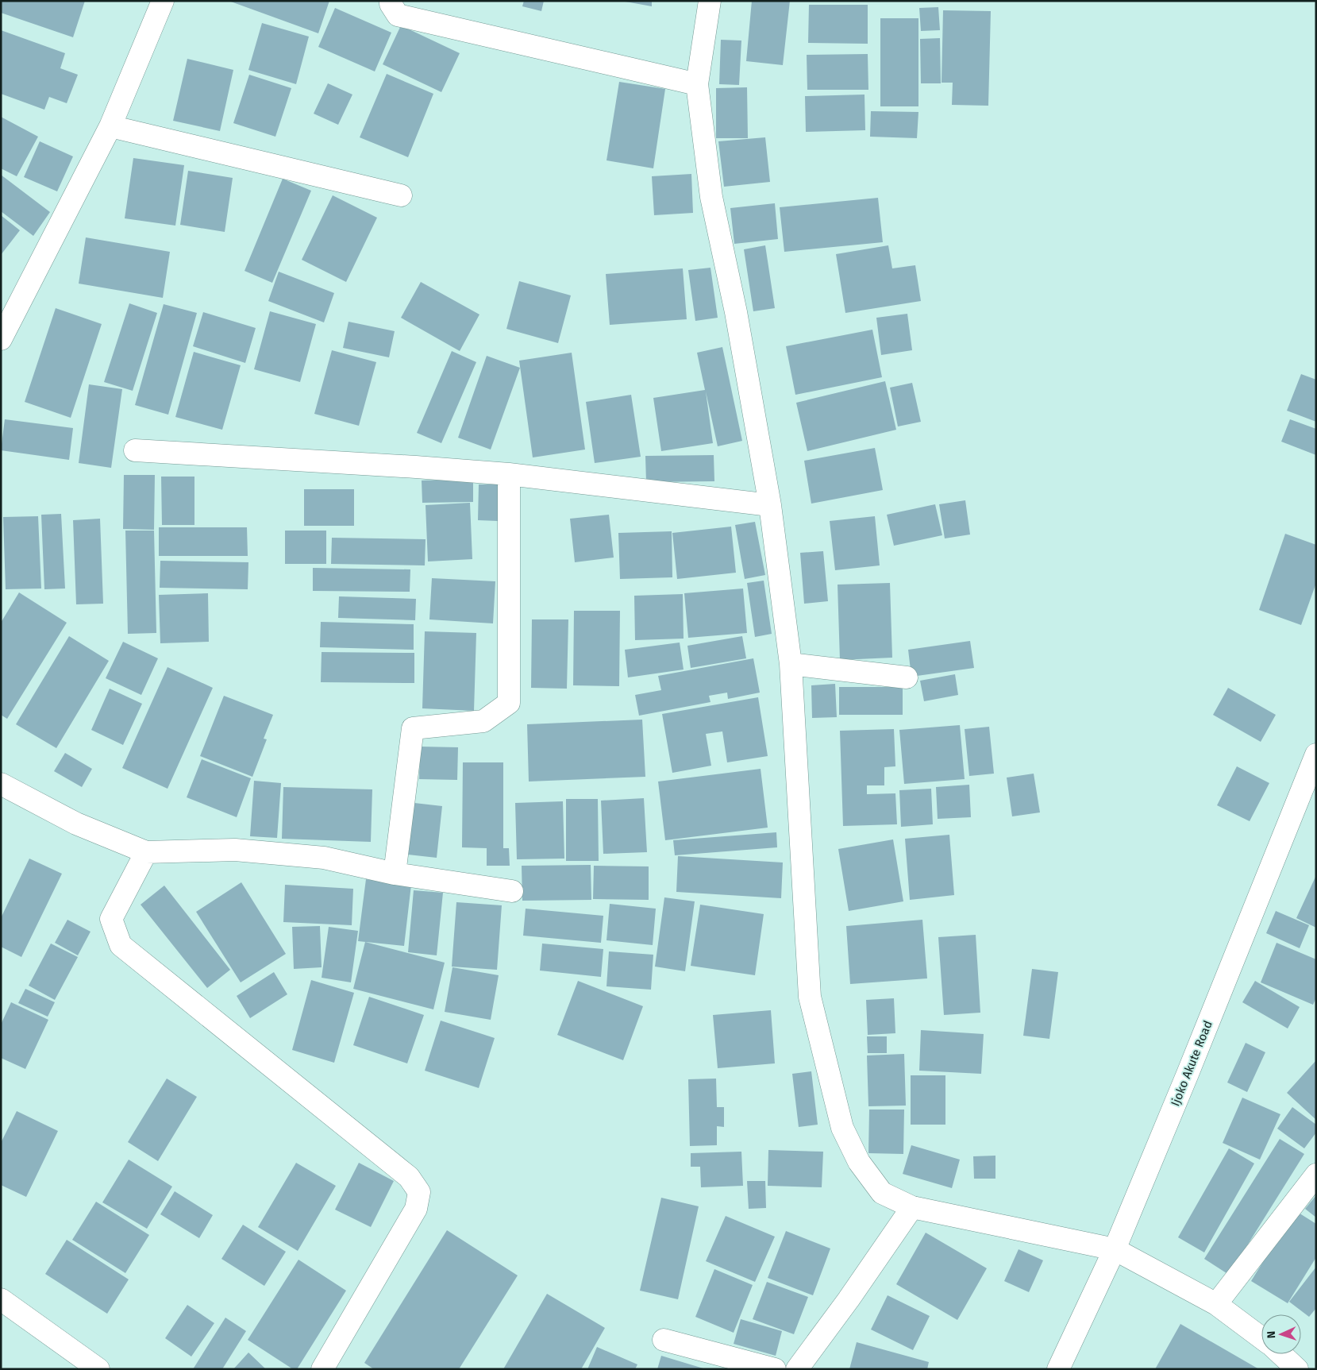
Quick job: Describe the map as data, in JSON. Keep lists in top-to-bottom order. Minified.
{"streets":{"street":["Ijoko Akute Road"]},"north":"left"}
